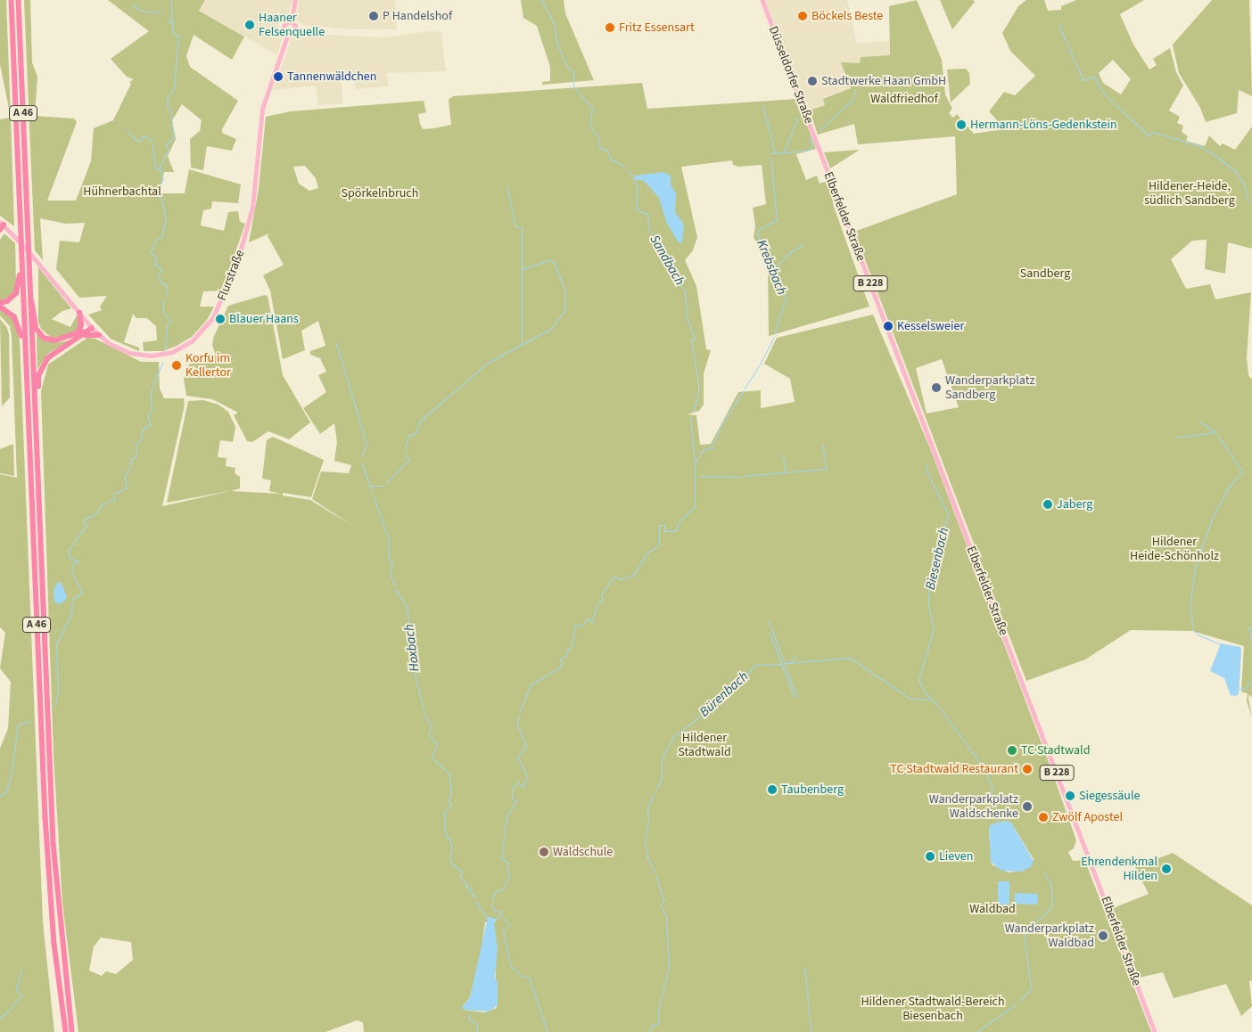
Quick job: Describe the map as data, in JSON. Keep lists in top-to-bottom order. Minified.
{"streets":{"highway":["A 46"],"main road":["Düsseldorfer Straße","Elberfelder Straße","Flurstraße","B 228"]},"crossings":[["Düsseldorfer Straße","Elberfelder Straße"]],"water":["Sandbach","Krebsbach","Biesenbach","Hoxbach","Bürenbach"],"parks":["Waldfriedhof","Hildener-Heide, südlich Sandberg","Hühnerbachtal","Spörkelnbruch","Sandberg","Hildener Heide-Schönholz","Hildener Stadtwald","Waldbad","Hildener Stadtwald-Bereich Biesenbach"],"places":["P Handelshof","Böckels Beste","Haaner Felsenquelle","Fritz Essensart","Tannenwäldchen","Stadtwerke Haan GmbH","Hermann-Löns-Gedenkstein","Blauer Haans","Kesselsweier","Korfu im Kellertor","Wanderparkplatz Sandberg","Jaberg","TC Stadtwald","TC Stadtwald Restaurant","Taubenberg","Siegessäule","Wanderparkplatz Waldschenke","Zwölf Apostel","Waldschule","Lieven","Ehrendenkmal Hilden","Wanderparkplatz Waldbad"]}
